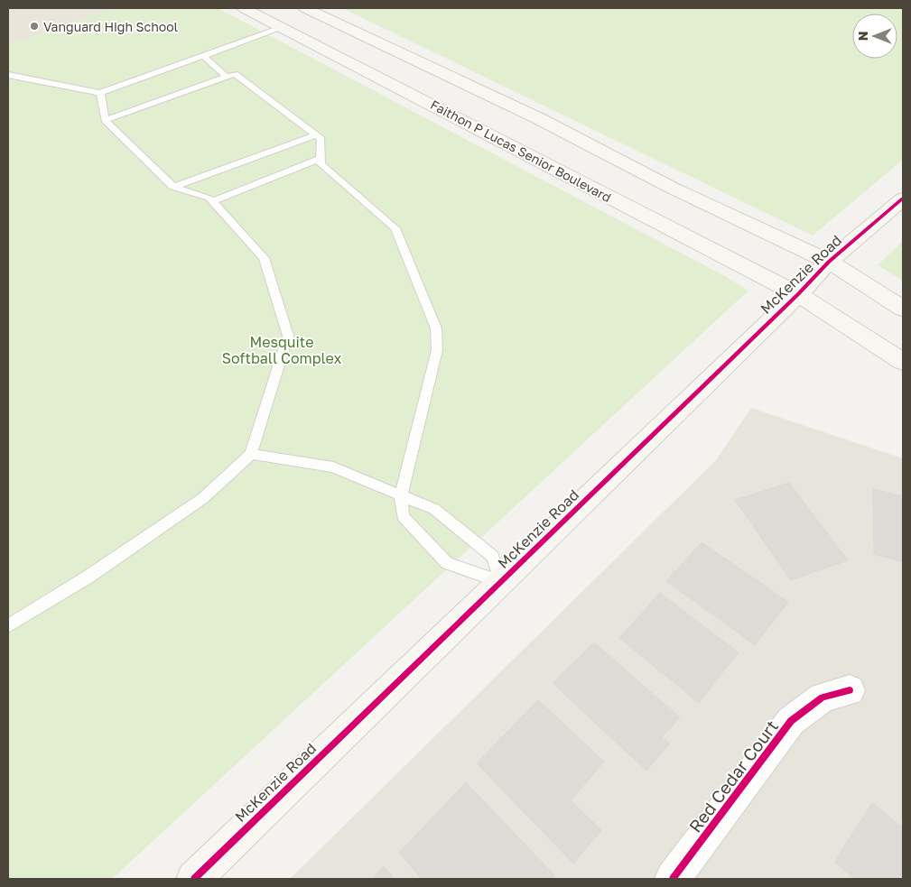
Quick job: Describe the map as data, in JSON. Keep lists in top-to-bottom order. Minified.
{"streets":{"main road":["Faithon P Lucas Senior Boulevard","McKenzie Road"],"street":["Red Cedar Court"]},"crossings":[["Faithon P Lucas Senior Boulevard","McKenzie Road"]],"parks":["Mesquite Softball Complex"],"places":["Vanguard High School"],"north":"left"}
